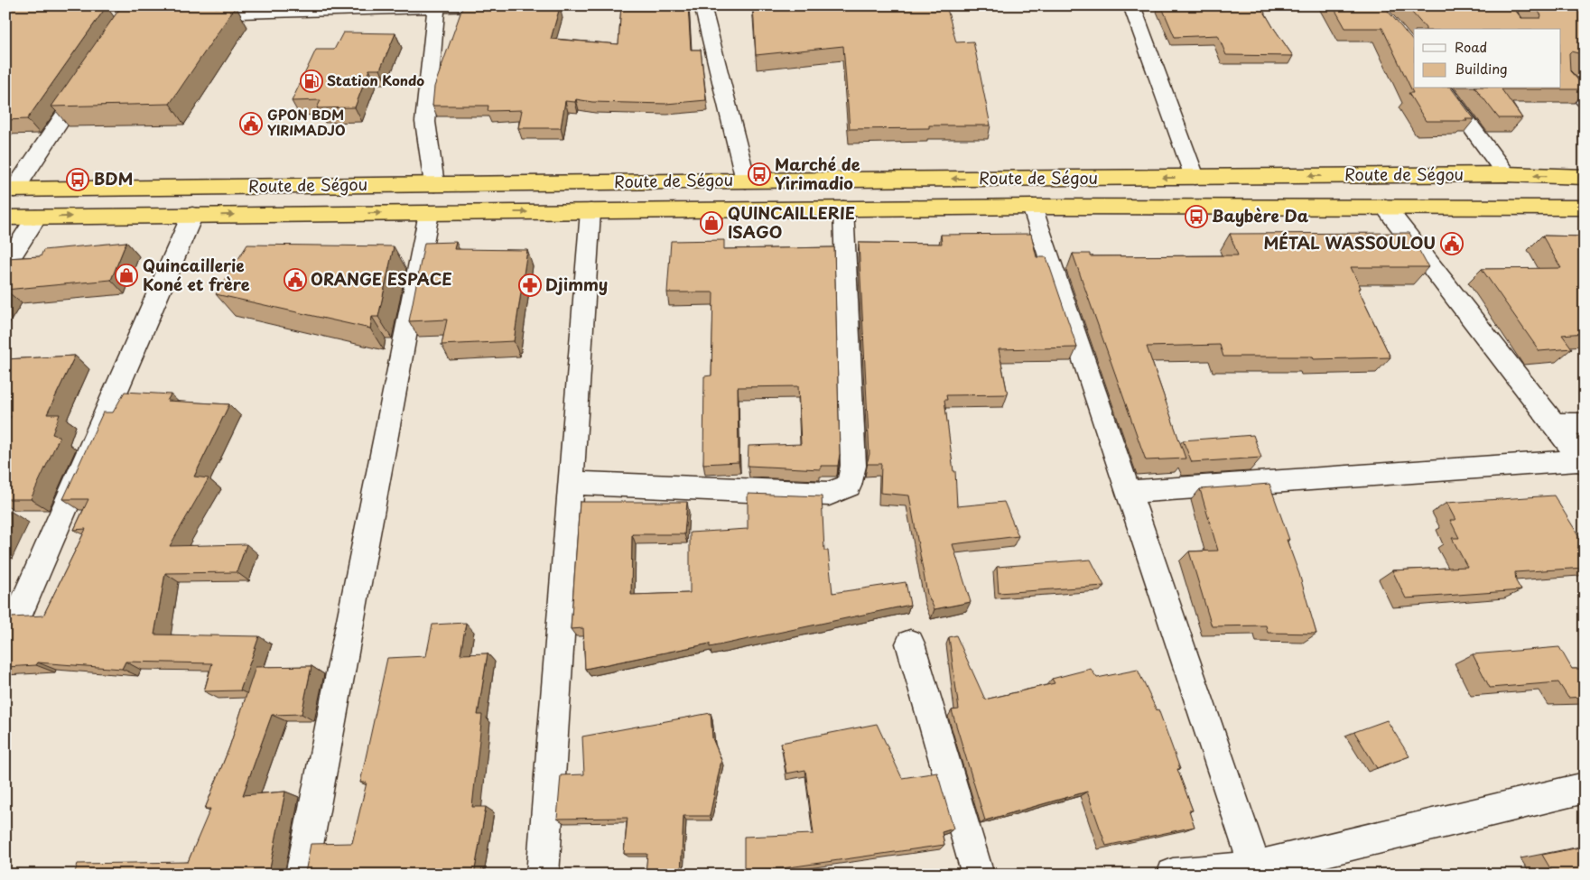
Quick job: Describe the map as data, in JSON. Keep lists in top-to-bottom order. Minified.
{"streets":{"highway":["Route de Ségou"]},"places":{"fuel station":["Station Kondo"],"public building":["GPON BDM YIRIMADJO","MÉTAL WASSOULOU","ORANGE ESPACE"],"bus stop":["Marché de Yirimadio","BDM","Baybère Da"],"shop":["QUINCAILLERIE ISAGO","Quincaillerie Koné et frère"],"pharmacy":["Djimmy"]},"legend":["Road","Building"]}
